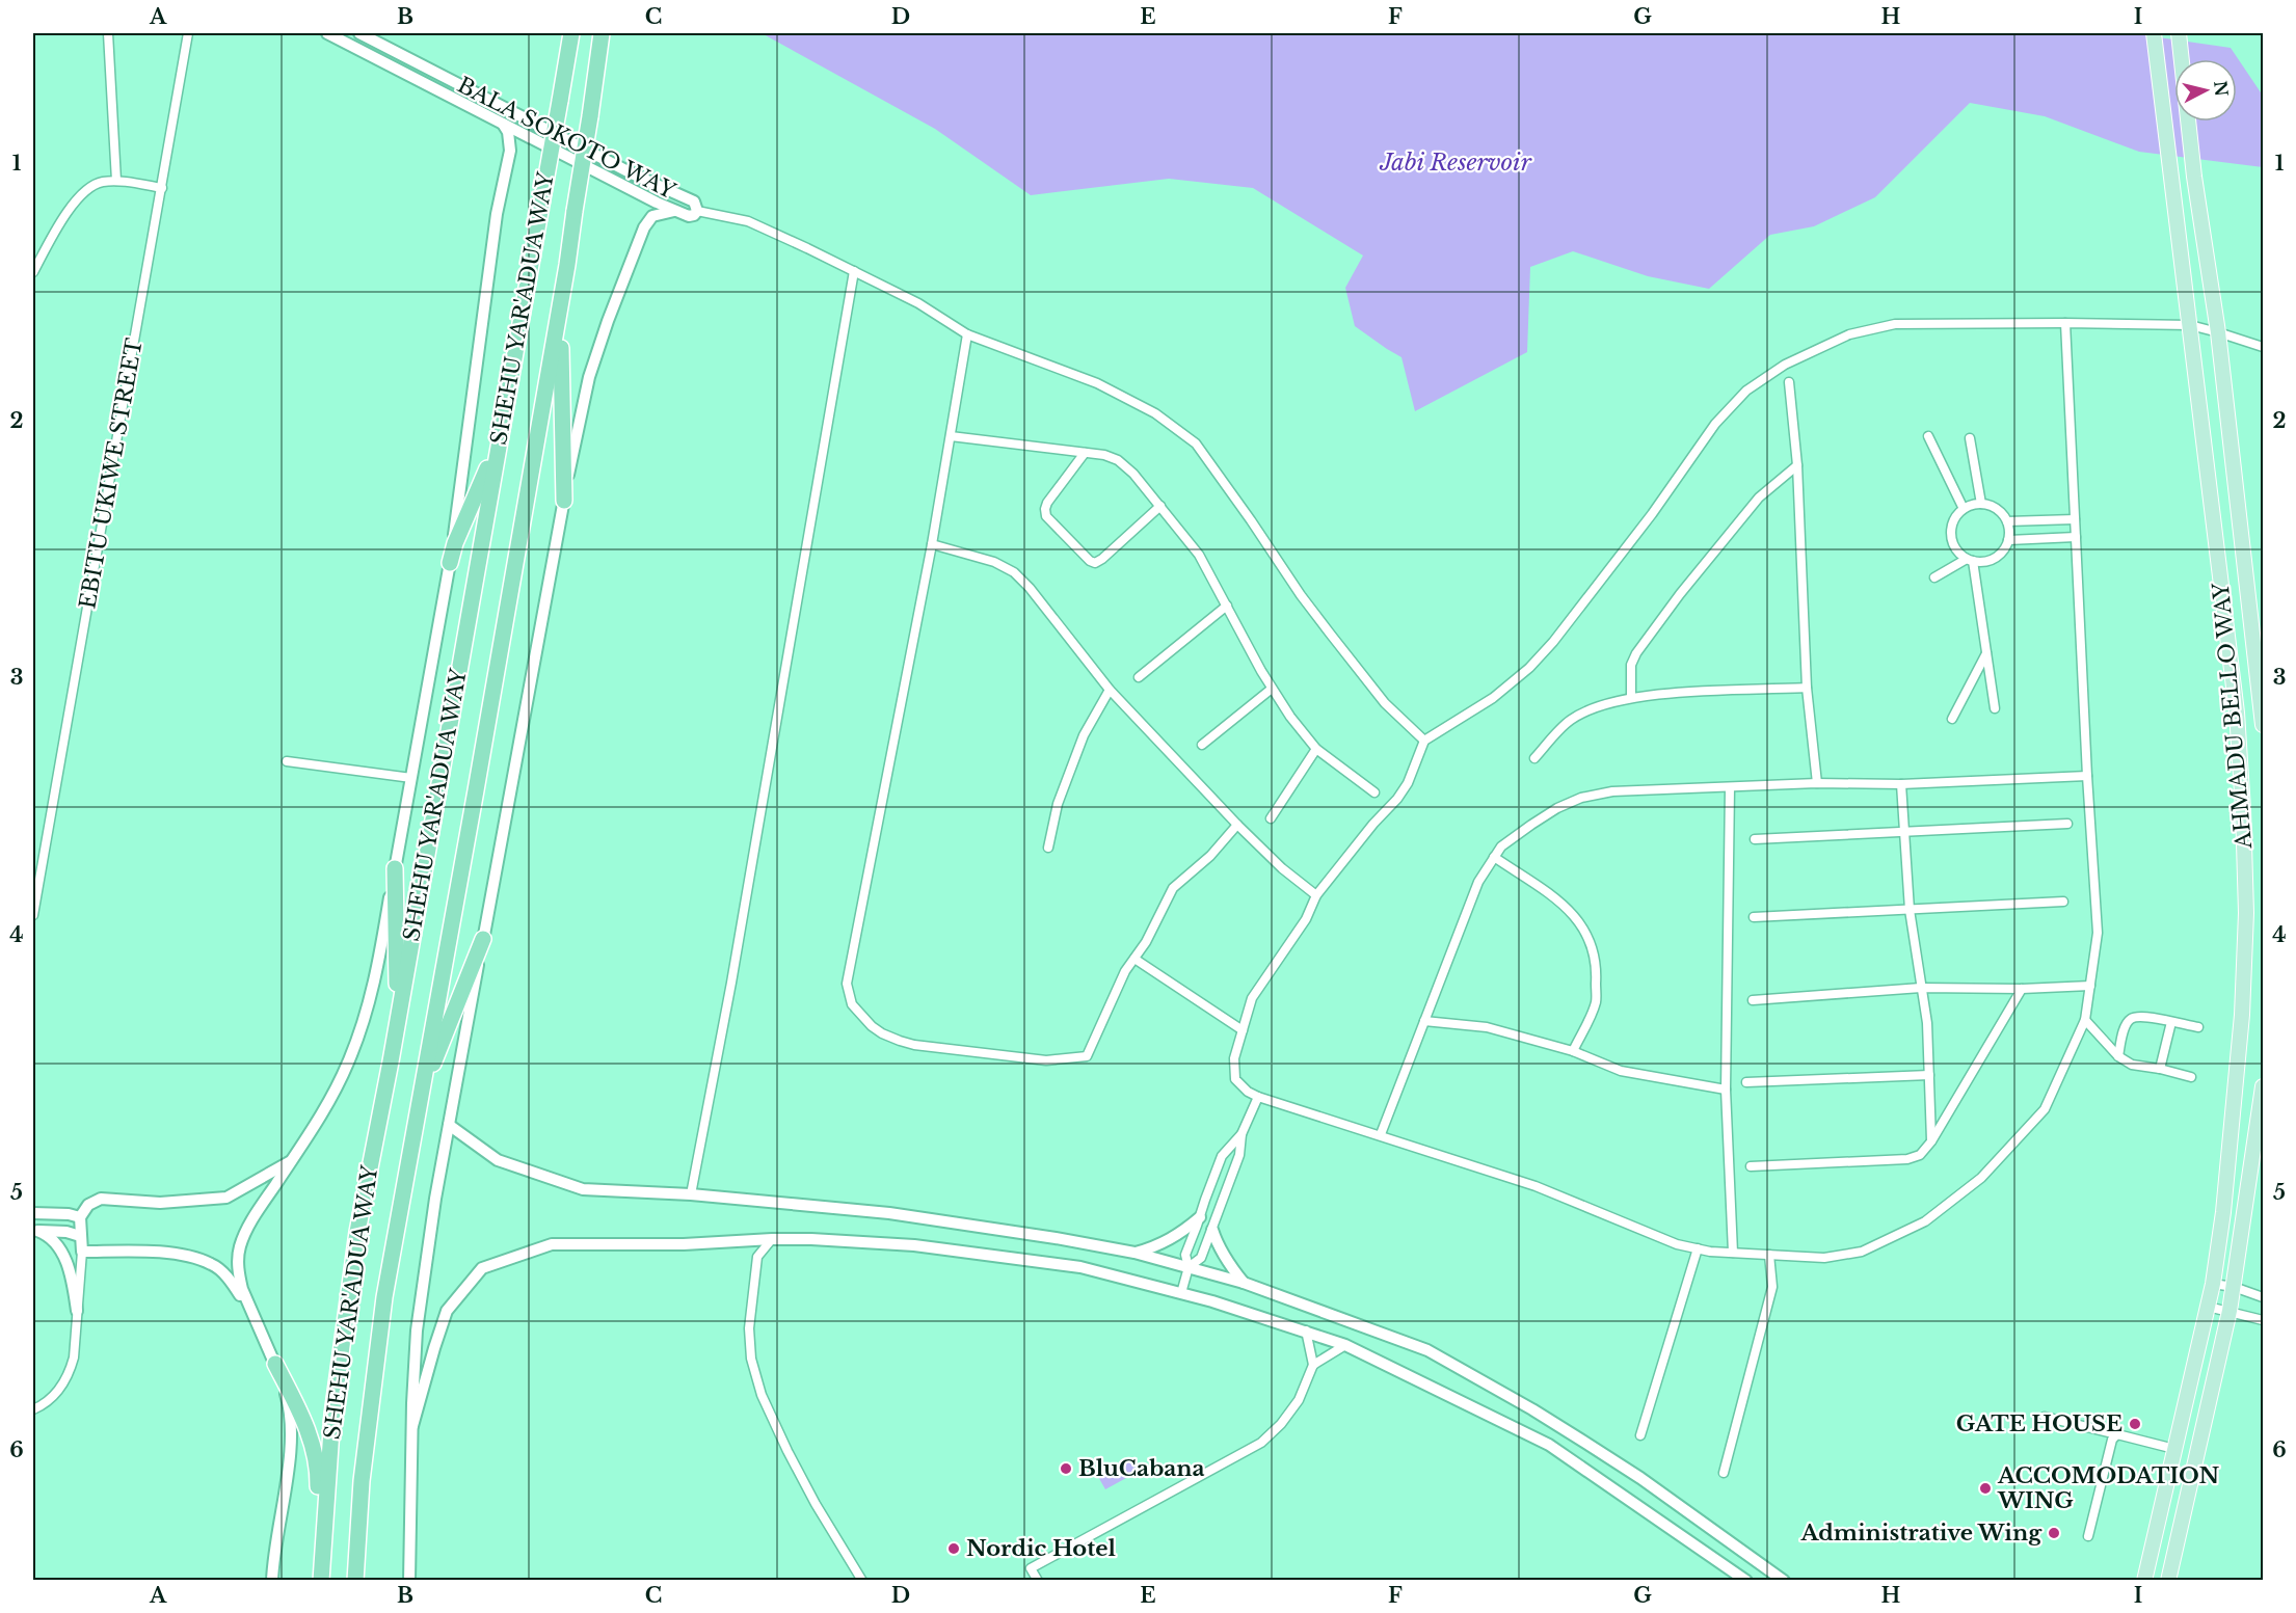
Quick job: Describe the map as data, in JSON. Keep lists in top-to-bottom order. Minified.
{"streets":{"highway":["SHEHU YAR'ADUA WAY"],"main road":["AHMADU BELLO WAY"],"street":["BALA SOKOTO WAY","EBITU UKIWE STREET"]},"water":["Jabi Reservoir"],"places":["GATE HOUSE","BluCabana","ACCOMODATION WING","Administrative Wing","Nordic Hotel"],"north":"right","grid":{"columns":["A","B","C","D","E","F","G","H","I"],"rows":["1","2","3","4","5","6"]}}
